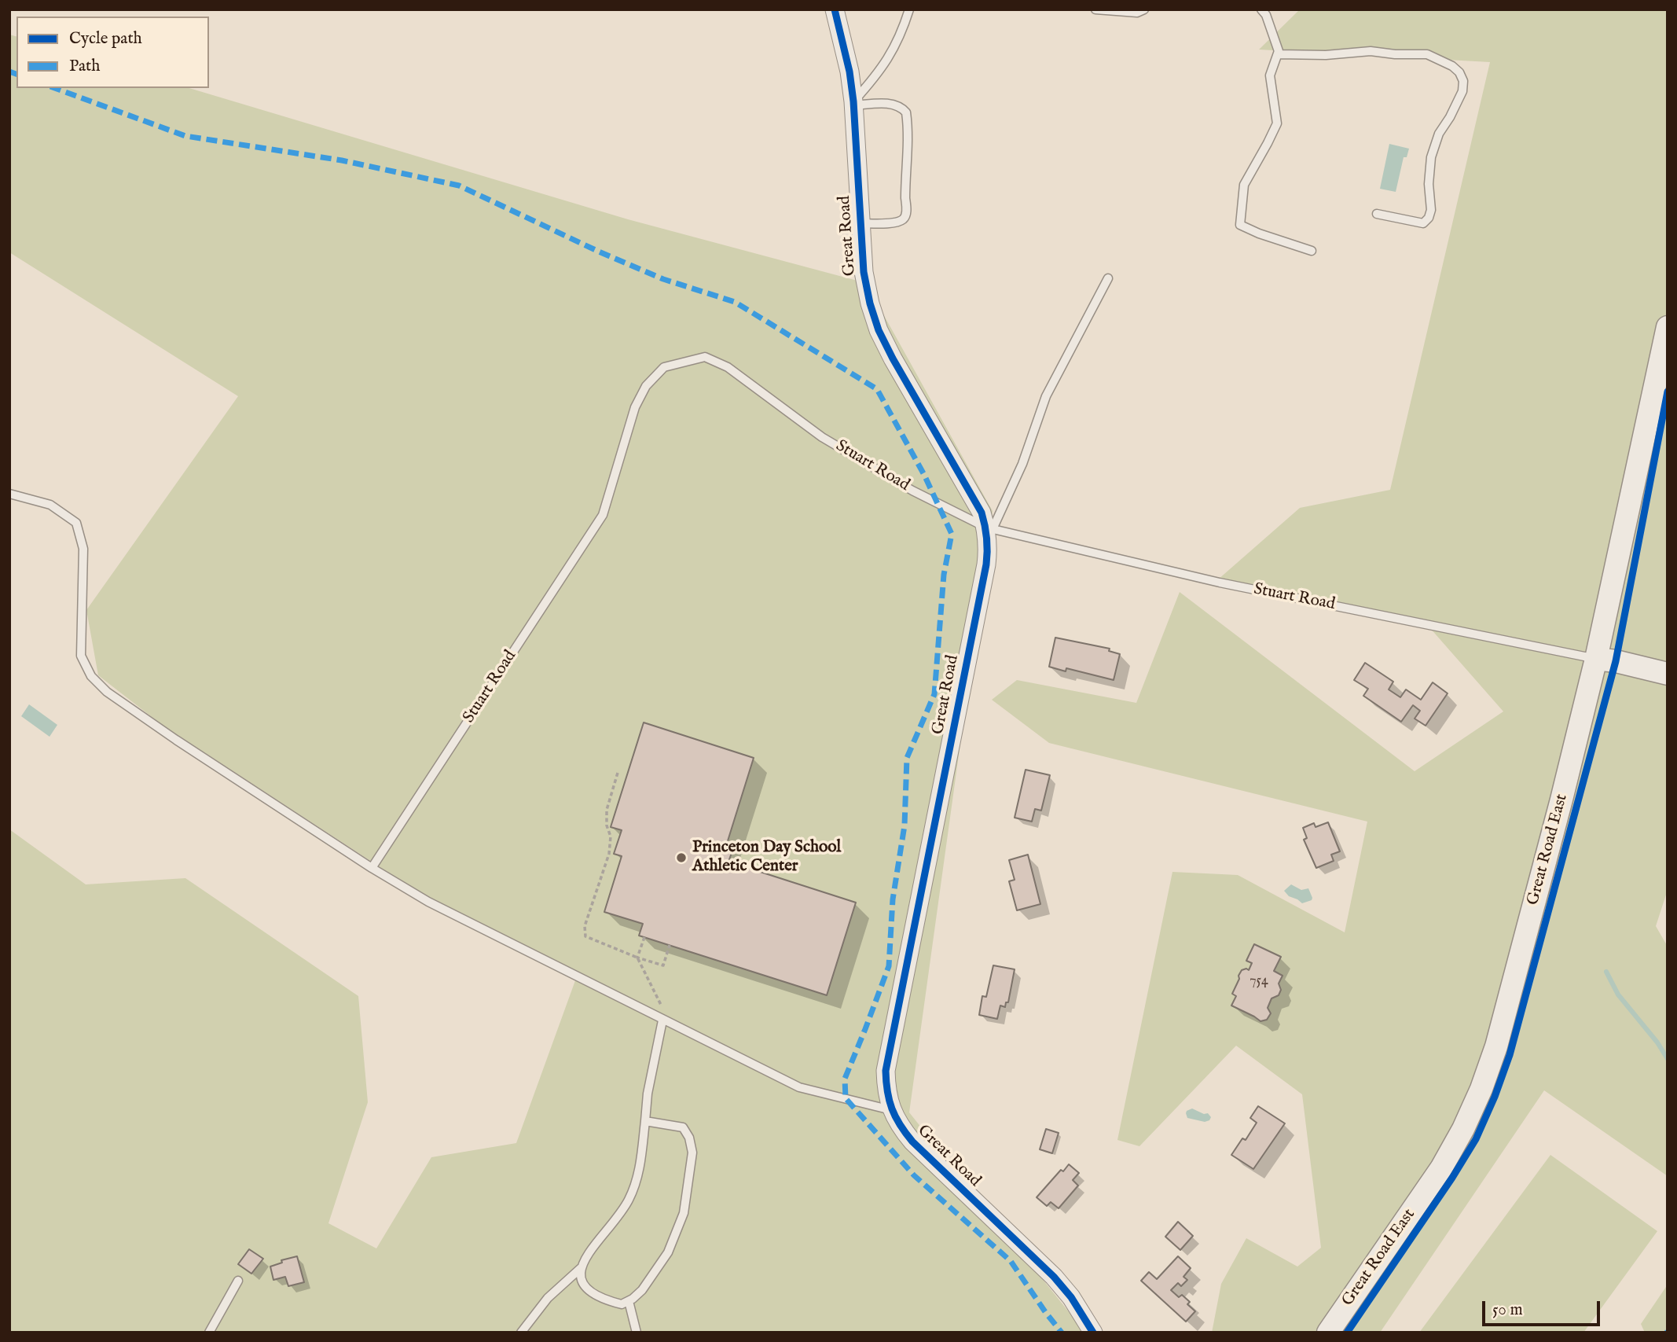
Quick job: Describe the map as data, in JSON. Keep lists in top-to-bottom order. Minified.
{"streets":{"street":["Great Road","Stuart Road","Great Road East"]},"crossings":[["Great Road","Stuart Road"],["Stuart Road","Great Road East"]],"places":["Princeton Day School Athletic Center"],"house_numbers":["754"],"legend":["Cycle path","Path"],"scale_bar":"50 m"}
